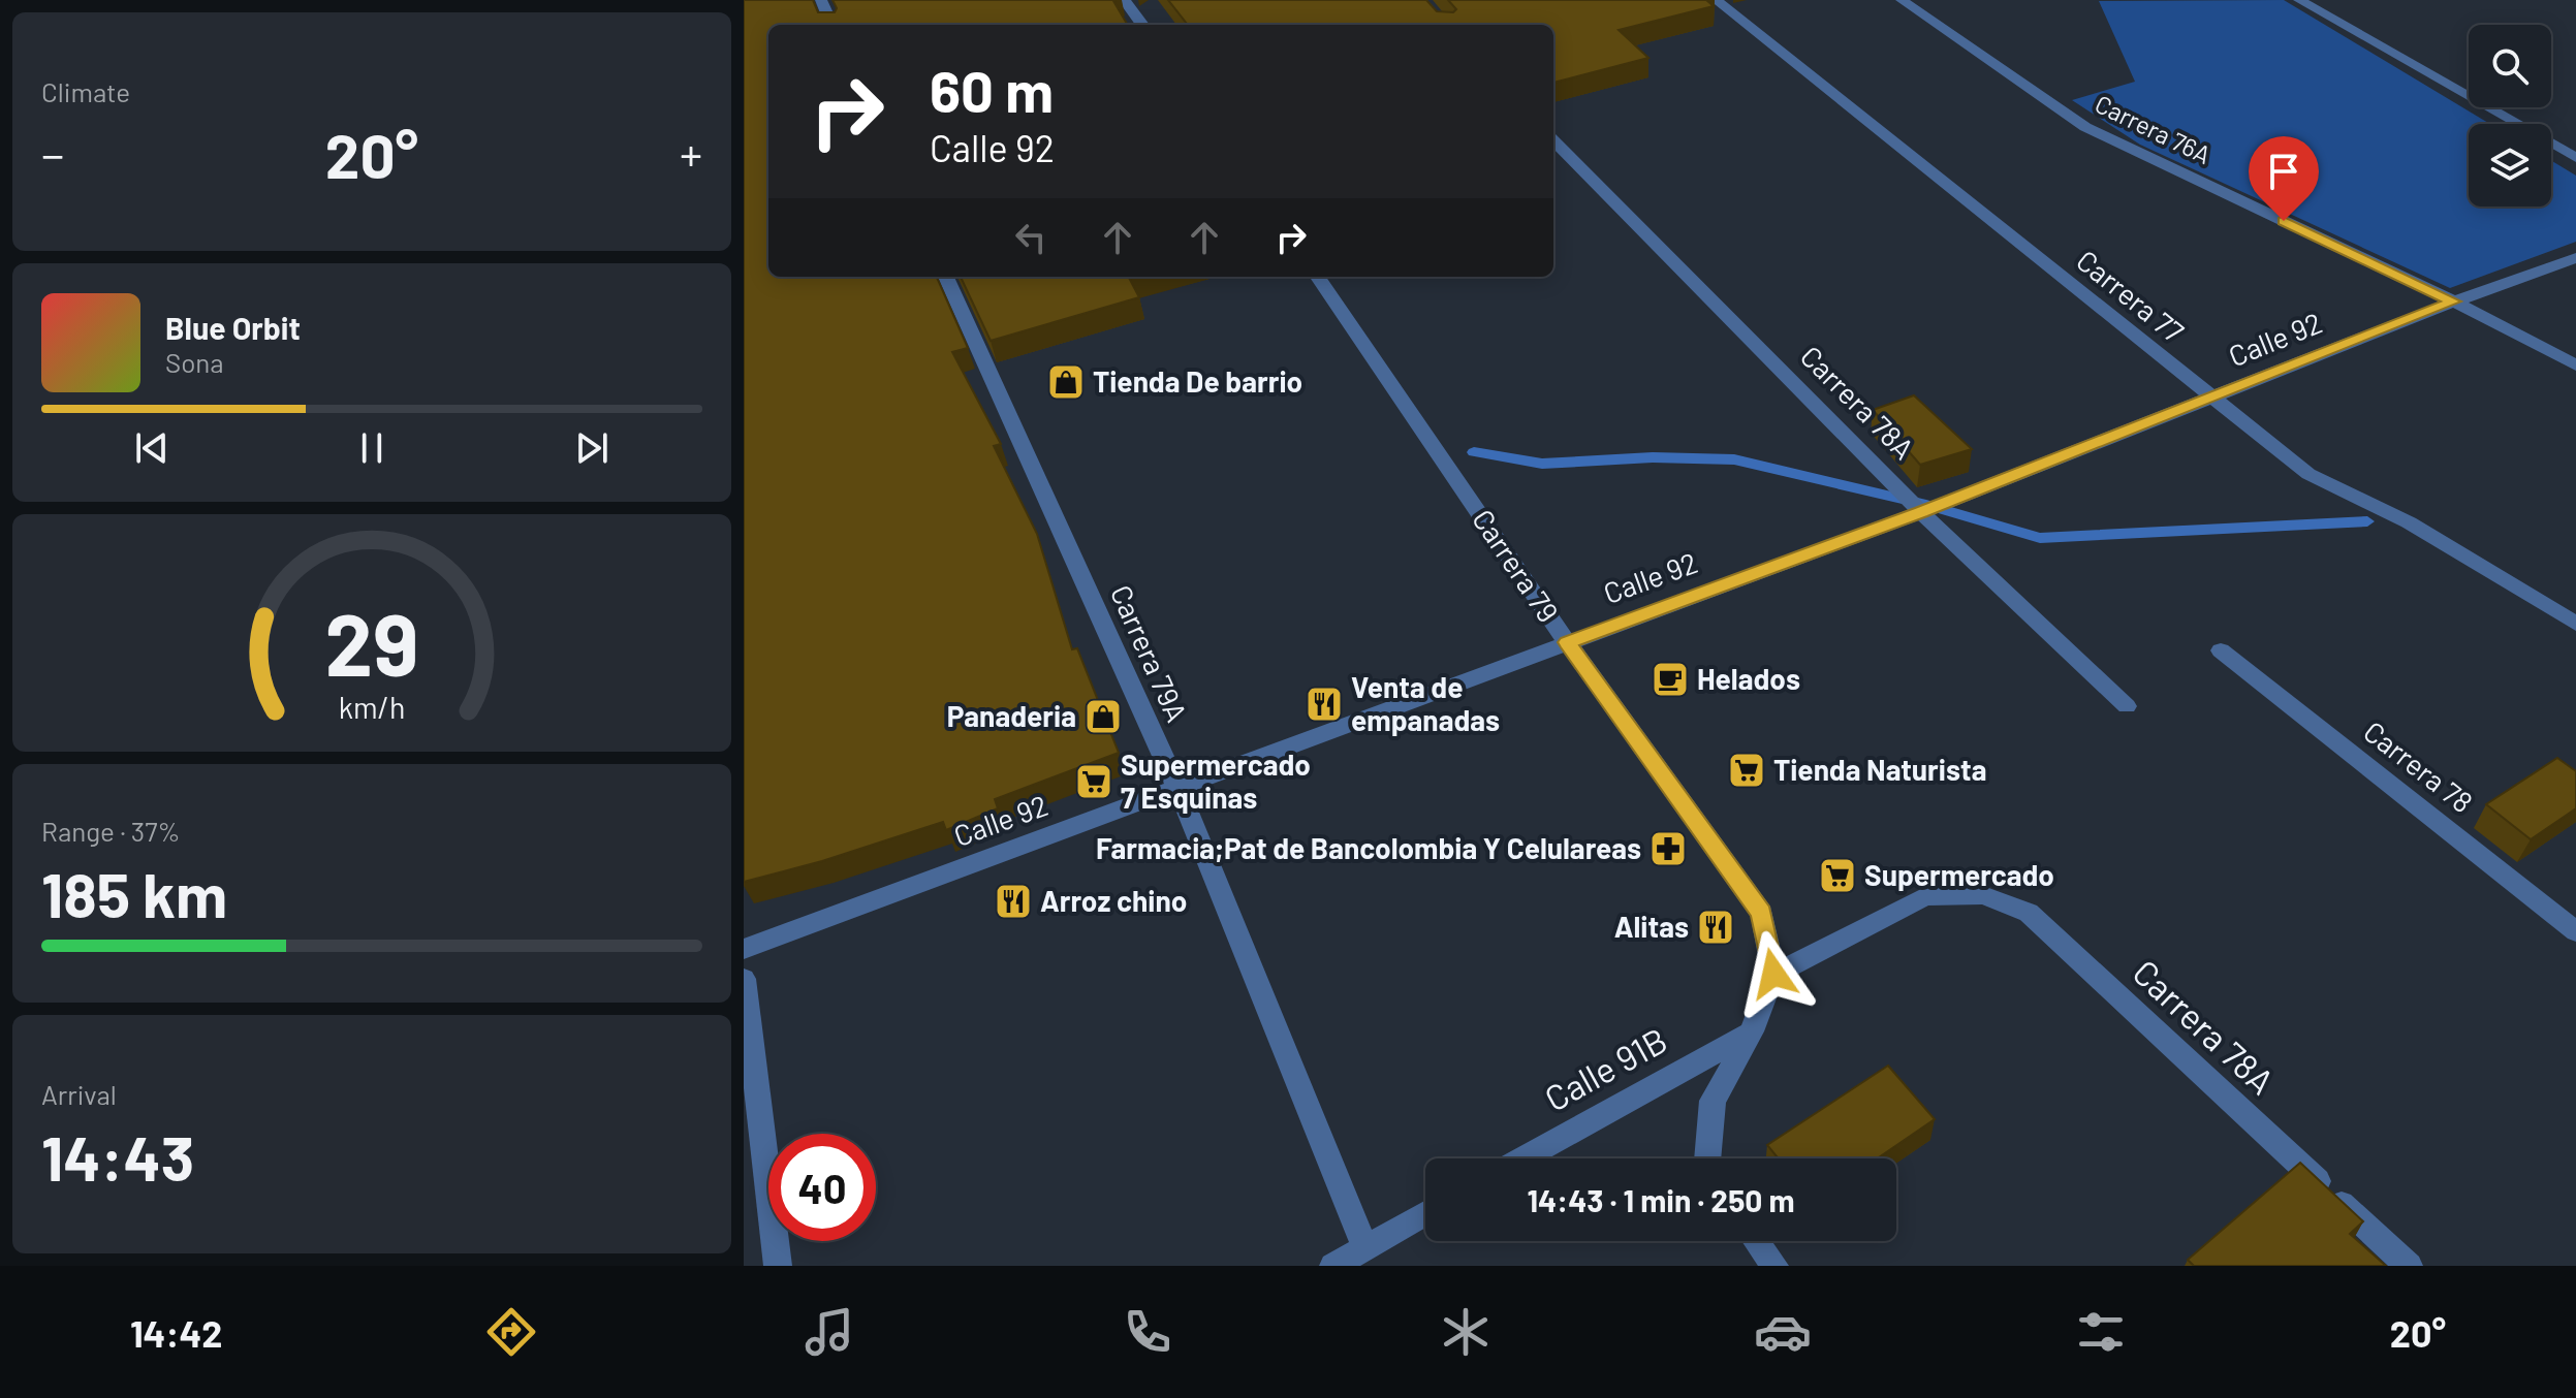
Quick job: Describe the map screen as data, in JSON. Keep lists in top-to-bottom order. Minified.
{"streets":{"street":["Carrera 76A","Carrera 77","Calle 92","Carrera 78A","Carrera 79","Carrera 79A","Carrera 78","Calle 91B"]},"crossings":[["Carrera 76A","Calle 92"],["Carrera 77","Calle 92"],["Calle 92","Carrera 78A"],["Calle 92","Carrera 79"],["Calle 92","Carrera 79A"],["Carrera 78A","Carrera 79"],["Carrera 79","Calle 91B"]],"places":{"shop":["Tienda De barrio","Panaderia"],"cafe":["Helados"],"restaurant":["Venta de empanadas","Arroz chino","Alitas"],"supermarket":["Tienda Naturista","Supermercado 7 Esquinas","Supermercado"],"pharmacy":["Farmacia;Pat de Bancolombia Y Celulareas"]},"page":{"tile":["Climate",["Range · 37%","185 km"],["Arrival","14:43"]],"turn":["60 m","Calle 92"],"heat":["−","20°","+"],"song":["Blue Orbit","Sona"],"limit":"40","trip":"14:43 · 1 min · 250 m","tabs":["14:42","20°"],"gauge":["29","km/h"]}}
